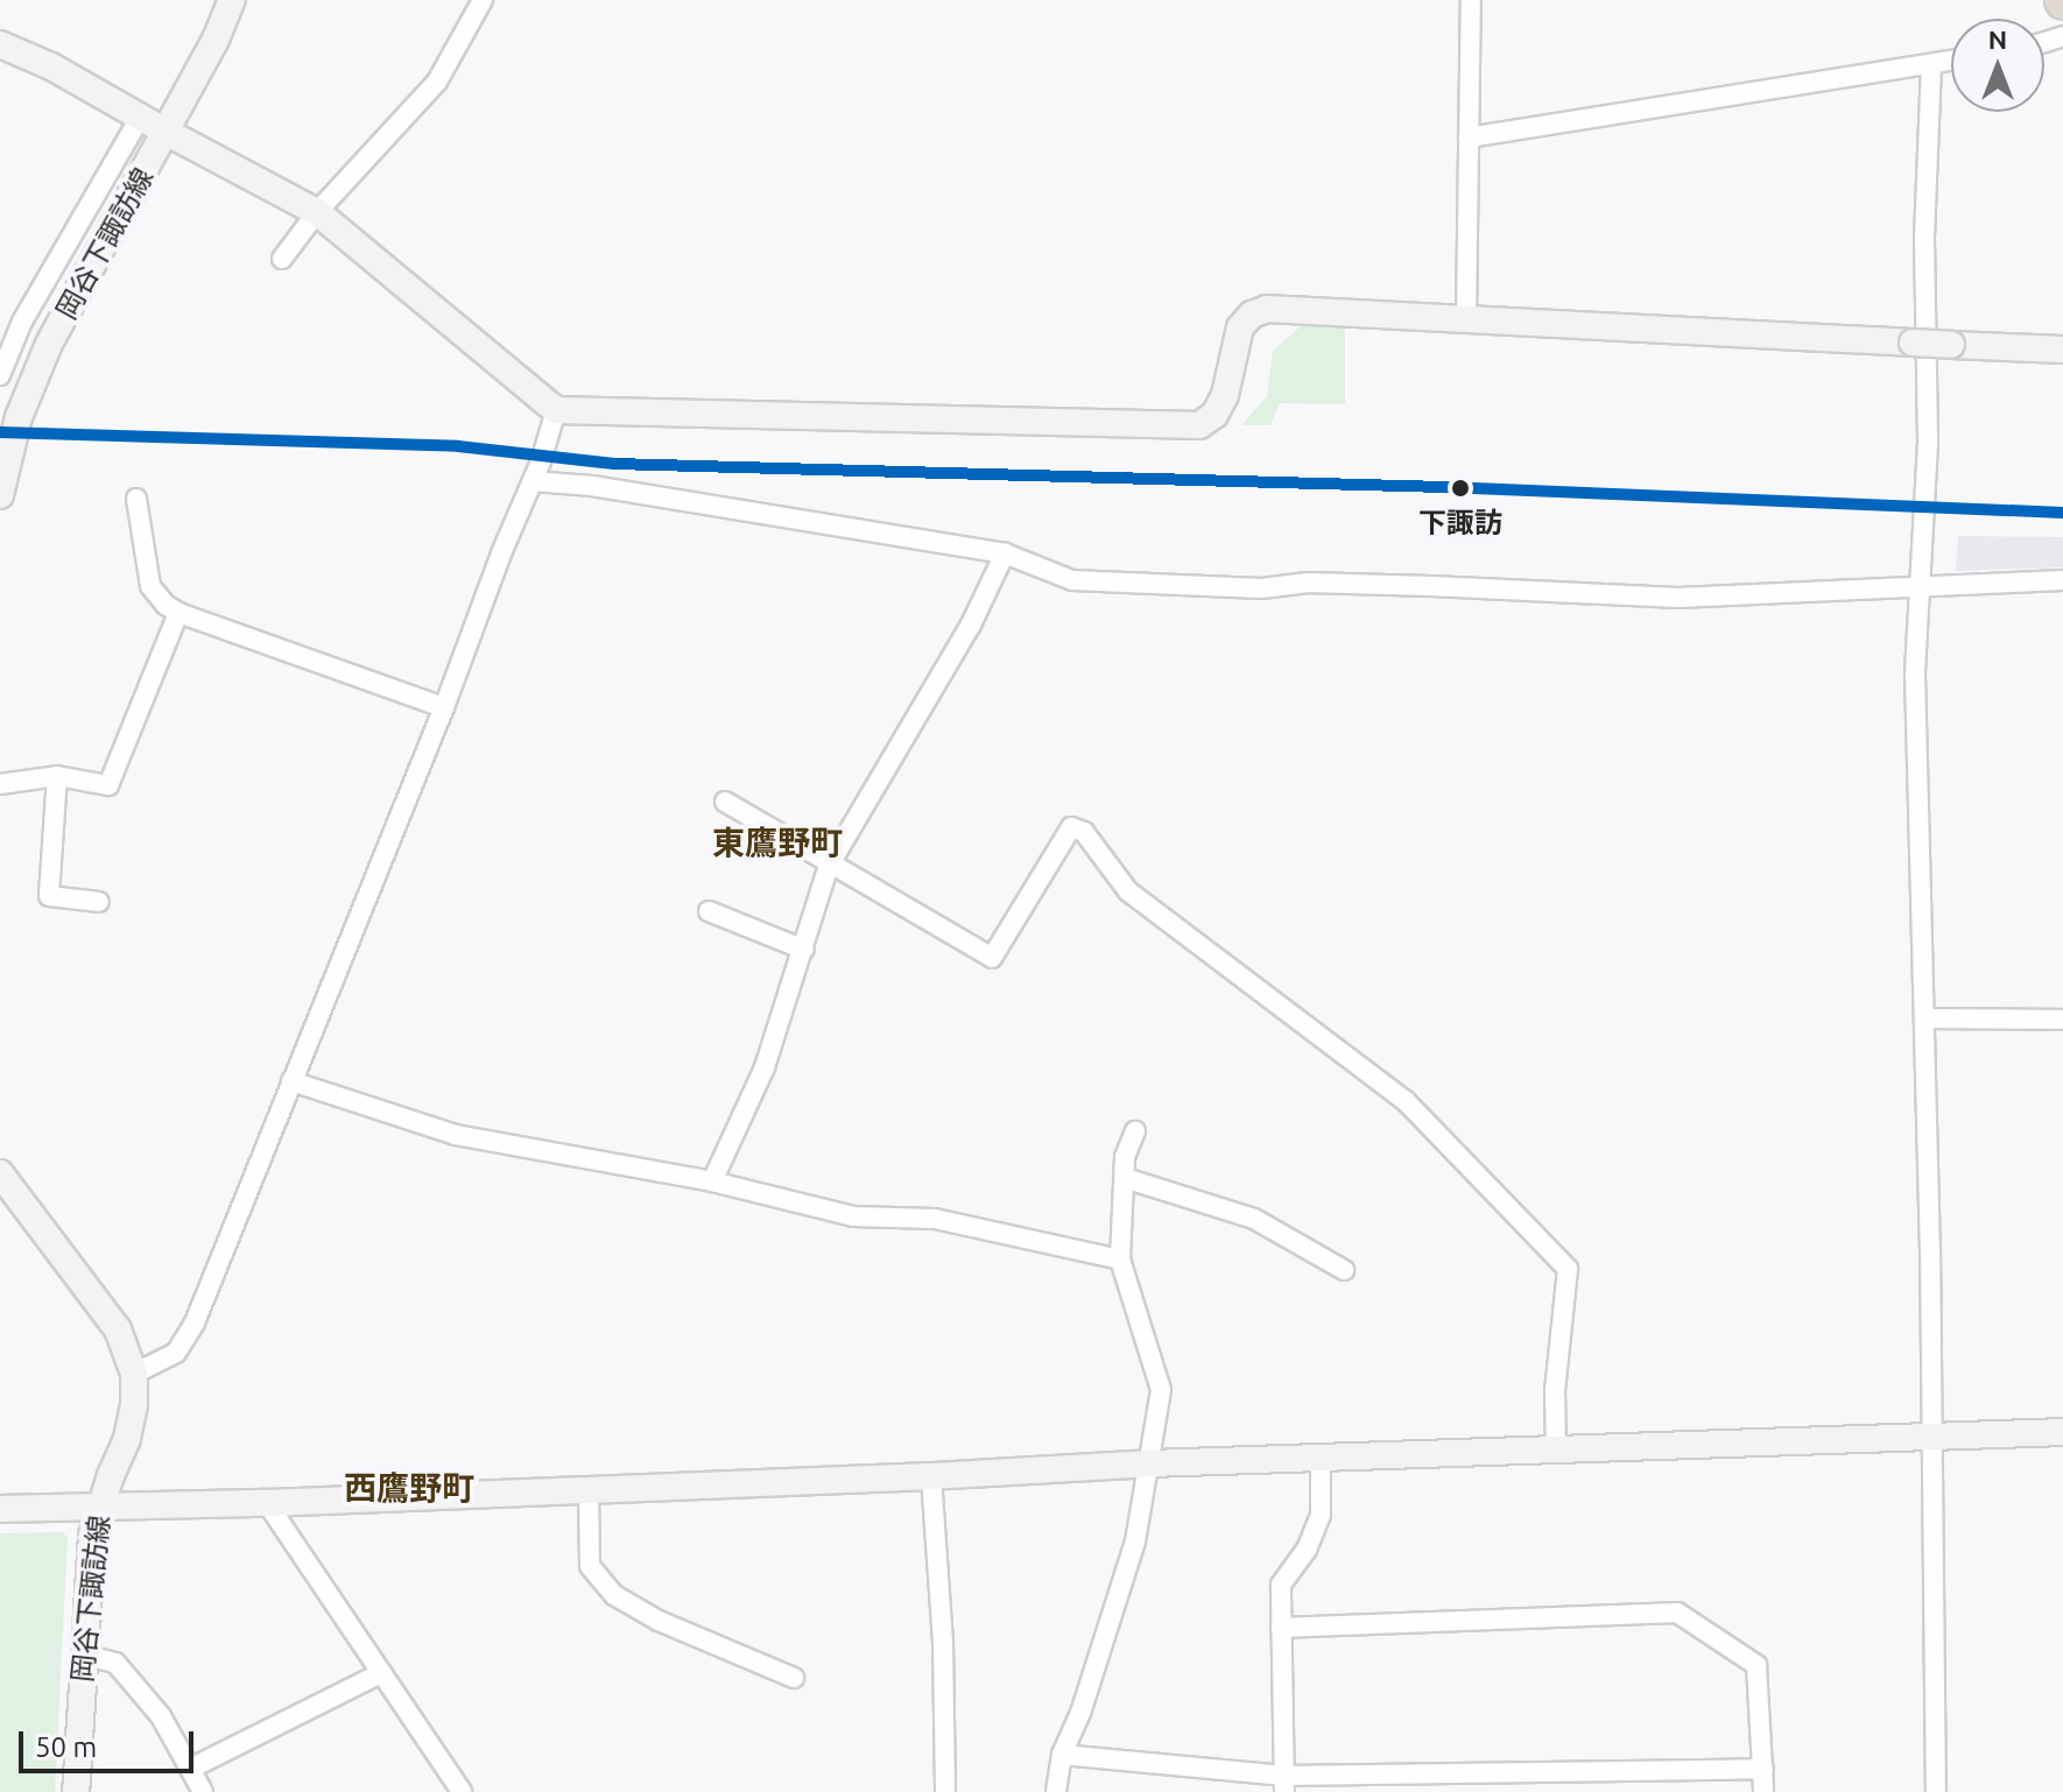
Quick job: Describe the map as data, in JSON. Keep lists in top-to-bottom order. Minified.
{"streets":{"street":["岡谷下諏訪線"]},"districts":["東鷹野町","西鷹野町"],"places":["下諏訪"],"scale_bar":"50 m","north":"top"}
